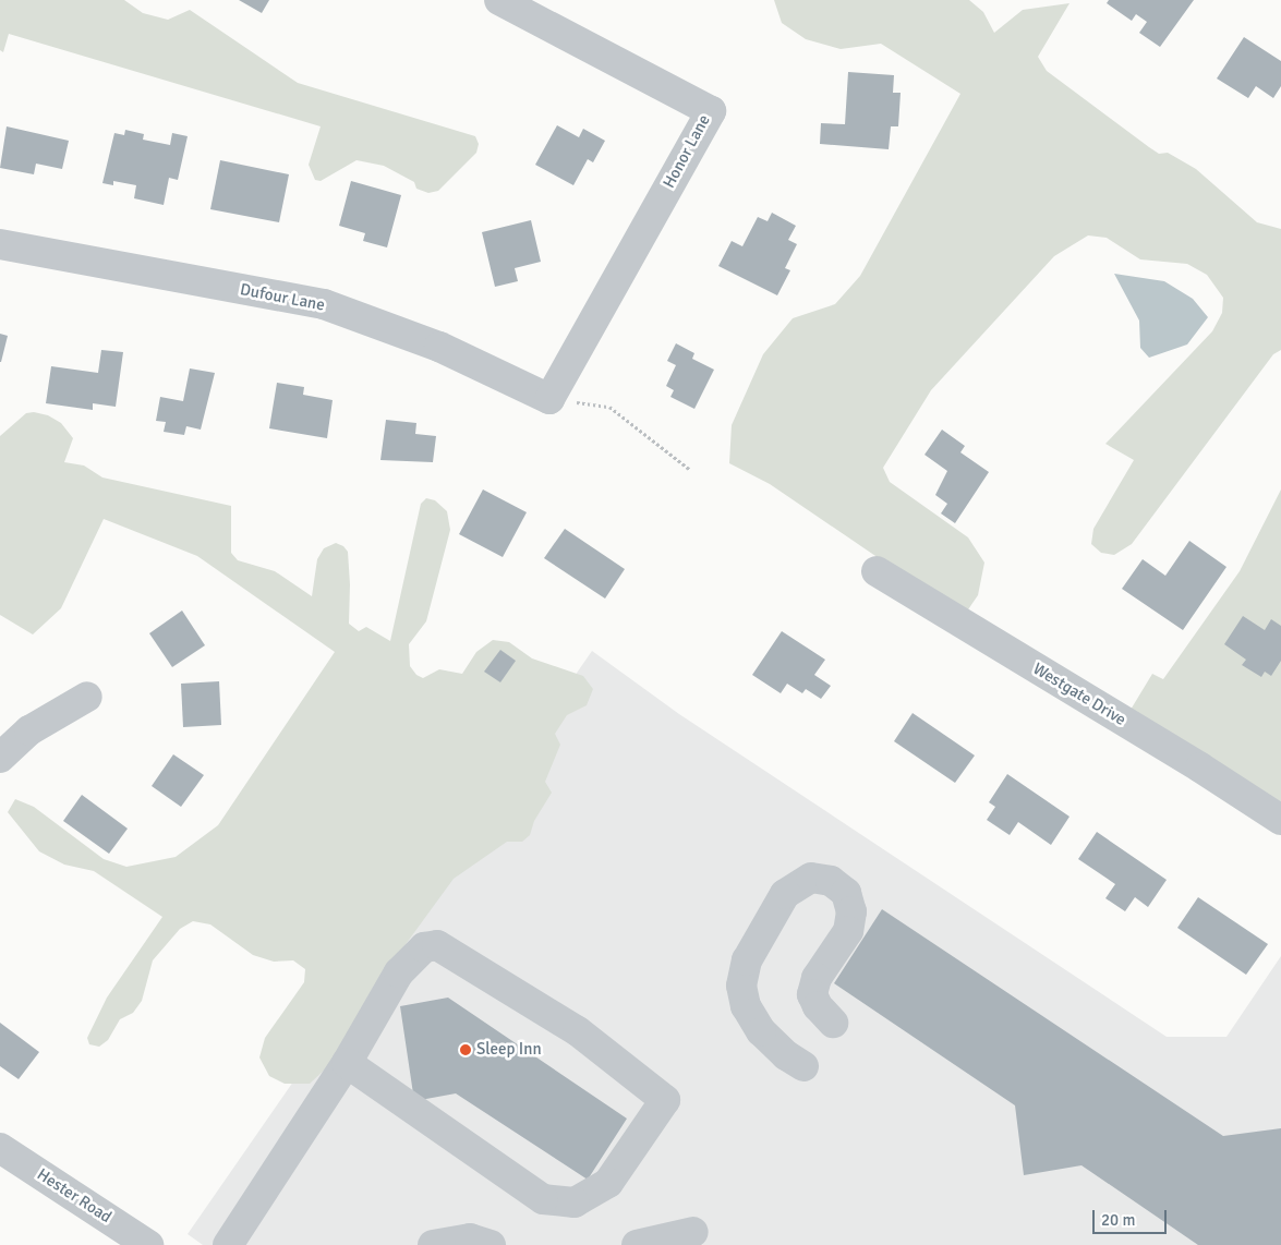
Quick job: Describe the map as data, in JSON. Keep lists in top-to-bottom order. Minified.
{"streets":{"street":["Honor Lane","Dufour Lane","Westgate Drive","Hester Road"]},"crossings":[["Honor Lane","Dufour Lane"]],"places":["Sleep Inn"],"scale_bar":"20 m"}
